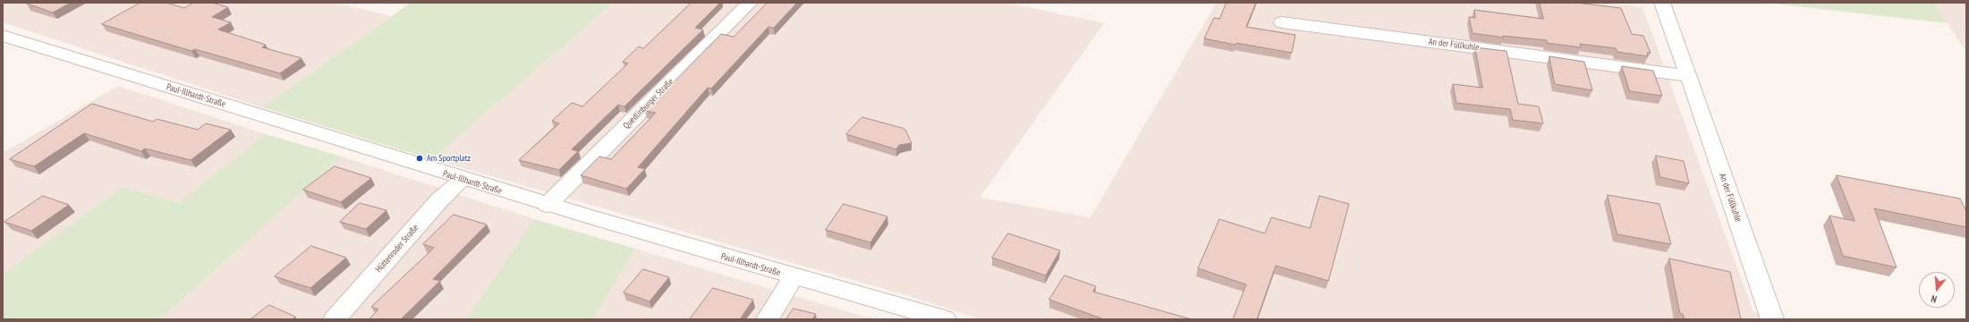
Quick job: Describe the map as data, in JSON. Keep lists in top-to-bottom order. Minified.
{"streets":{"street":["An der Füllkuhle","Paul-Illhardt-Straße","Quedlinburger Straße","Hüttenroder Straße"]},"crossings":[["Paul-Illhardt-Straße","Quedlinburger Straße"],["Paul-Illhardt-Straße","Hüttenroder Straße"]],"places":["Am Sportplatz"],"north":"bottom"}
